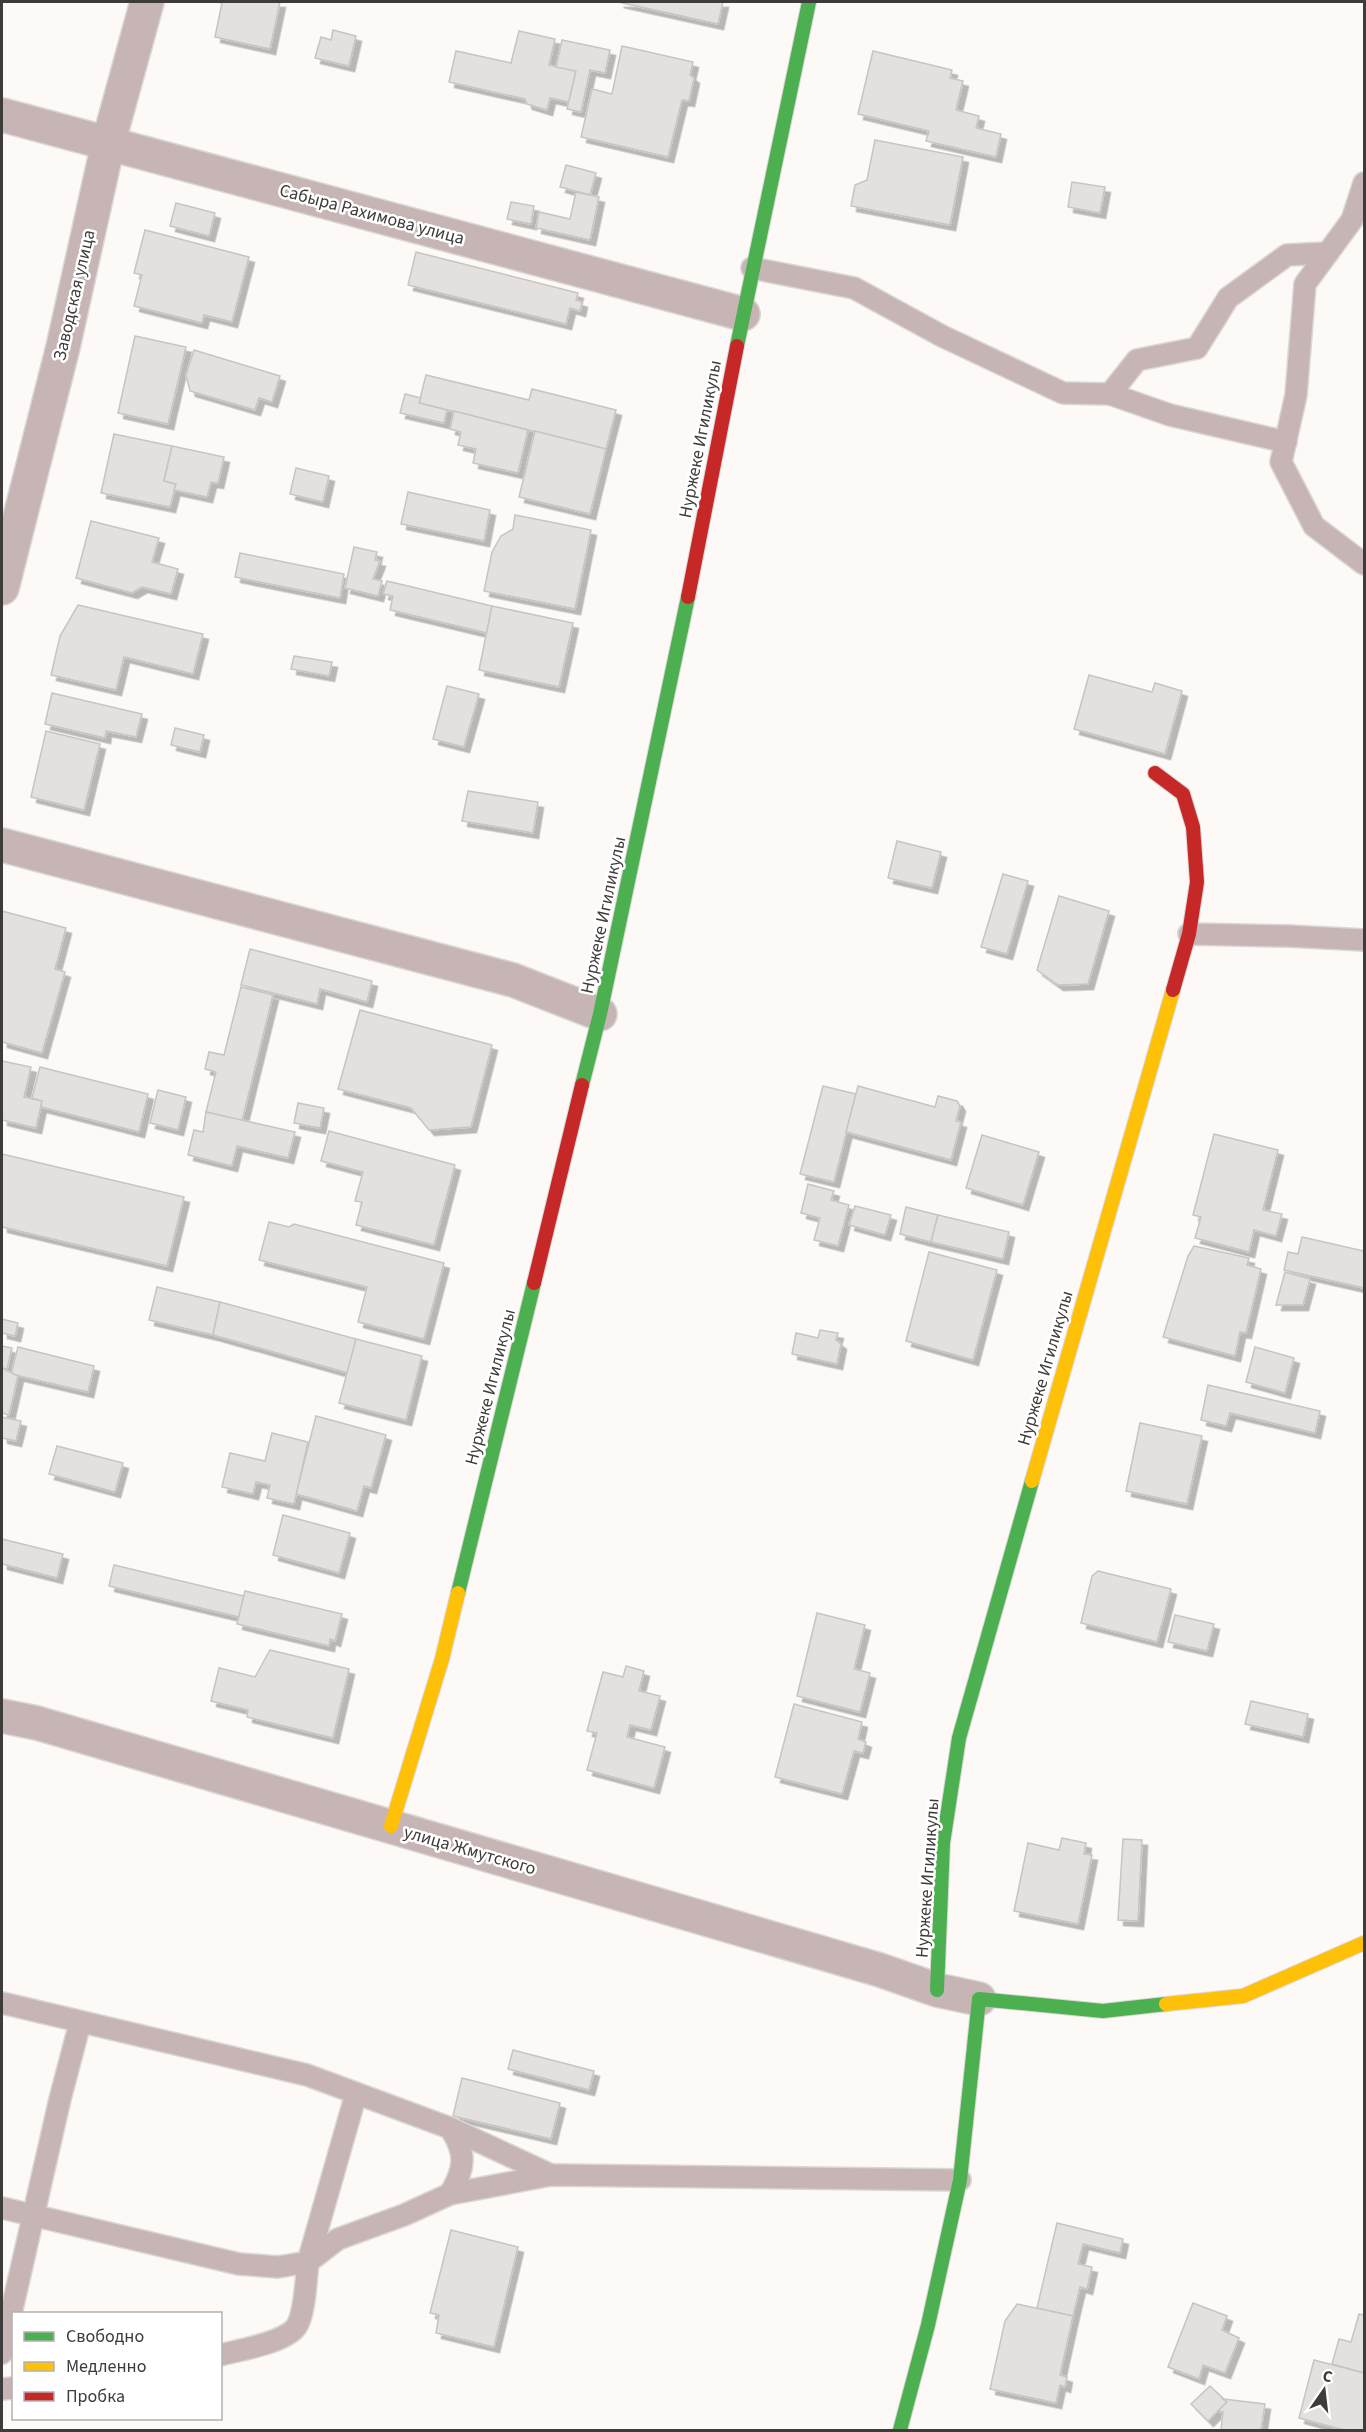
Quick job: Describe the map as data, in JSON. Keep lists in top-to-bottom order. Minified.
{"streets":{"street":["Сабыра Рахимова улица","Заводская улица","Нуржеке Игиликулы","улица Жмутского"]},"crossings":[["Сабыра Рахимова улица","Заводская улица"],["Сабыра Рахимова улица","Нуржеке Игиликулы"],["Нуржеке Игиликулы","улица Жмутского"]],"legend":["Свободно","Медленно","Пробка"],"north":"top"}
